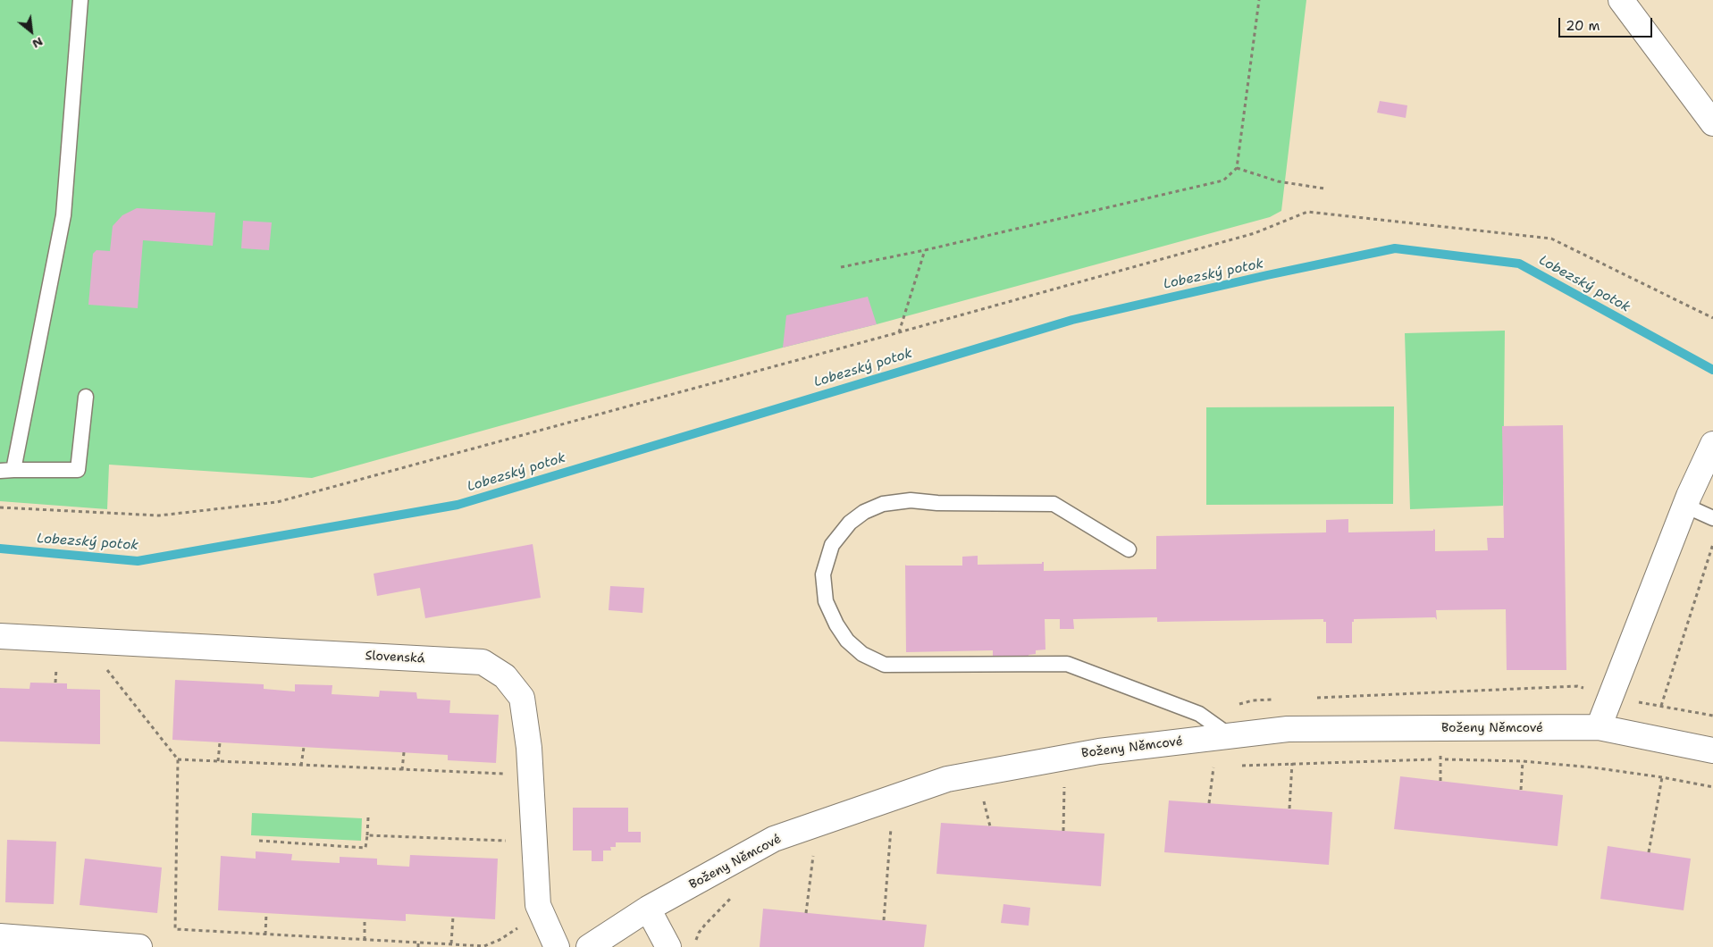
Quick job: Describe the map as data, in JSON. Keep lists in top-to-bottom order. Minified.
{"streets":{"street":["Slovenská","Boženy Němcové"]},"water":["Lobezský potok"],"scale_bar":"20 m","north":"bottom right"}
